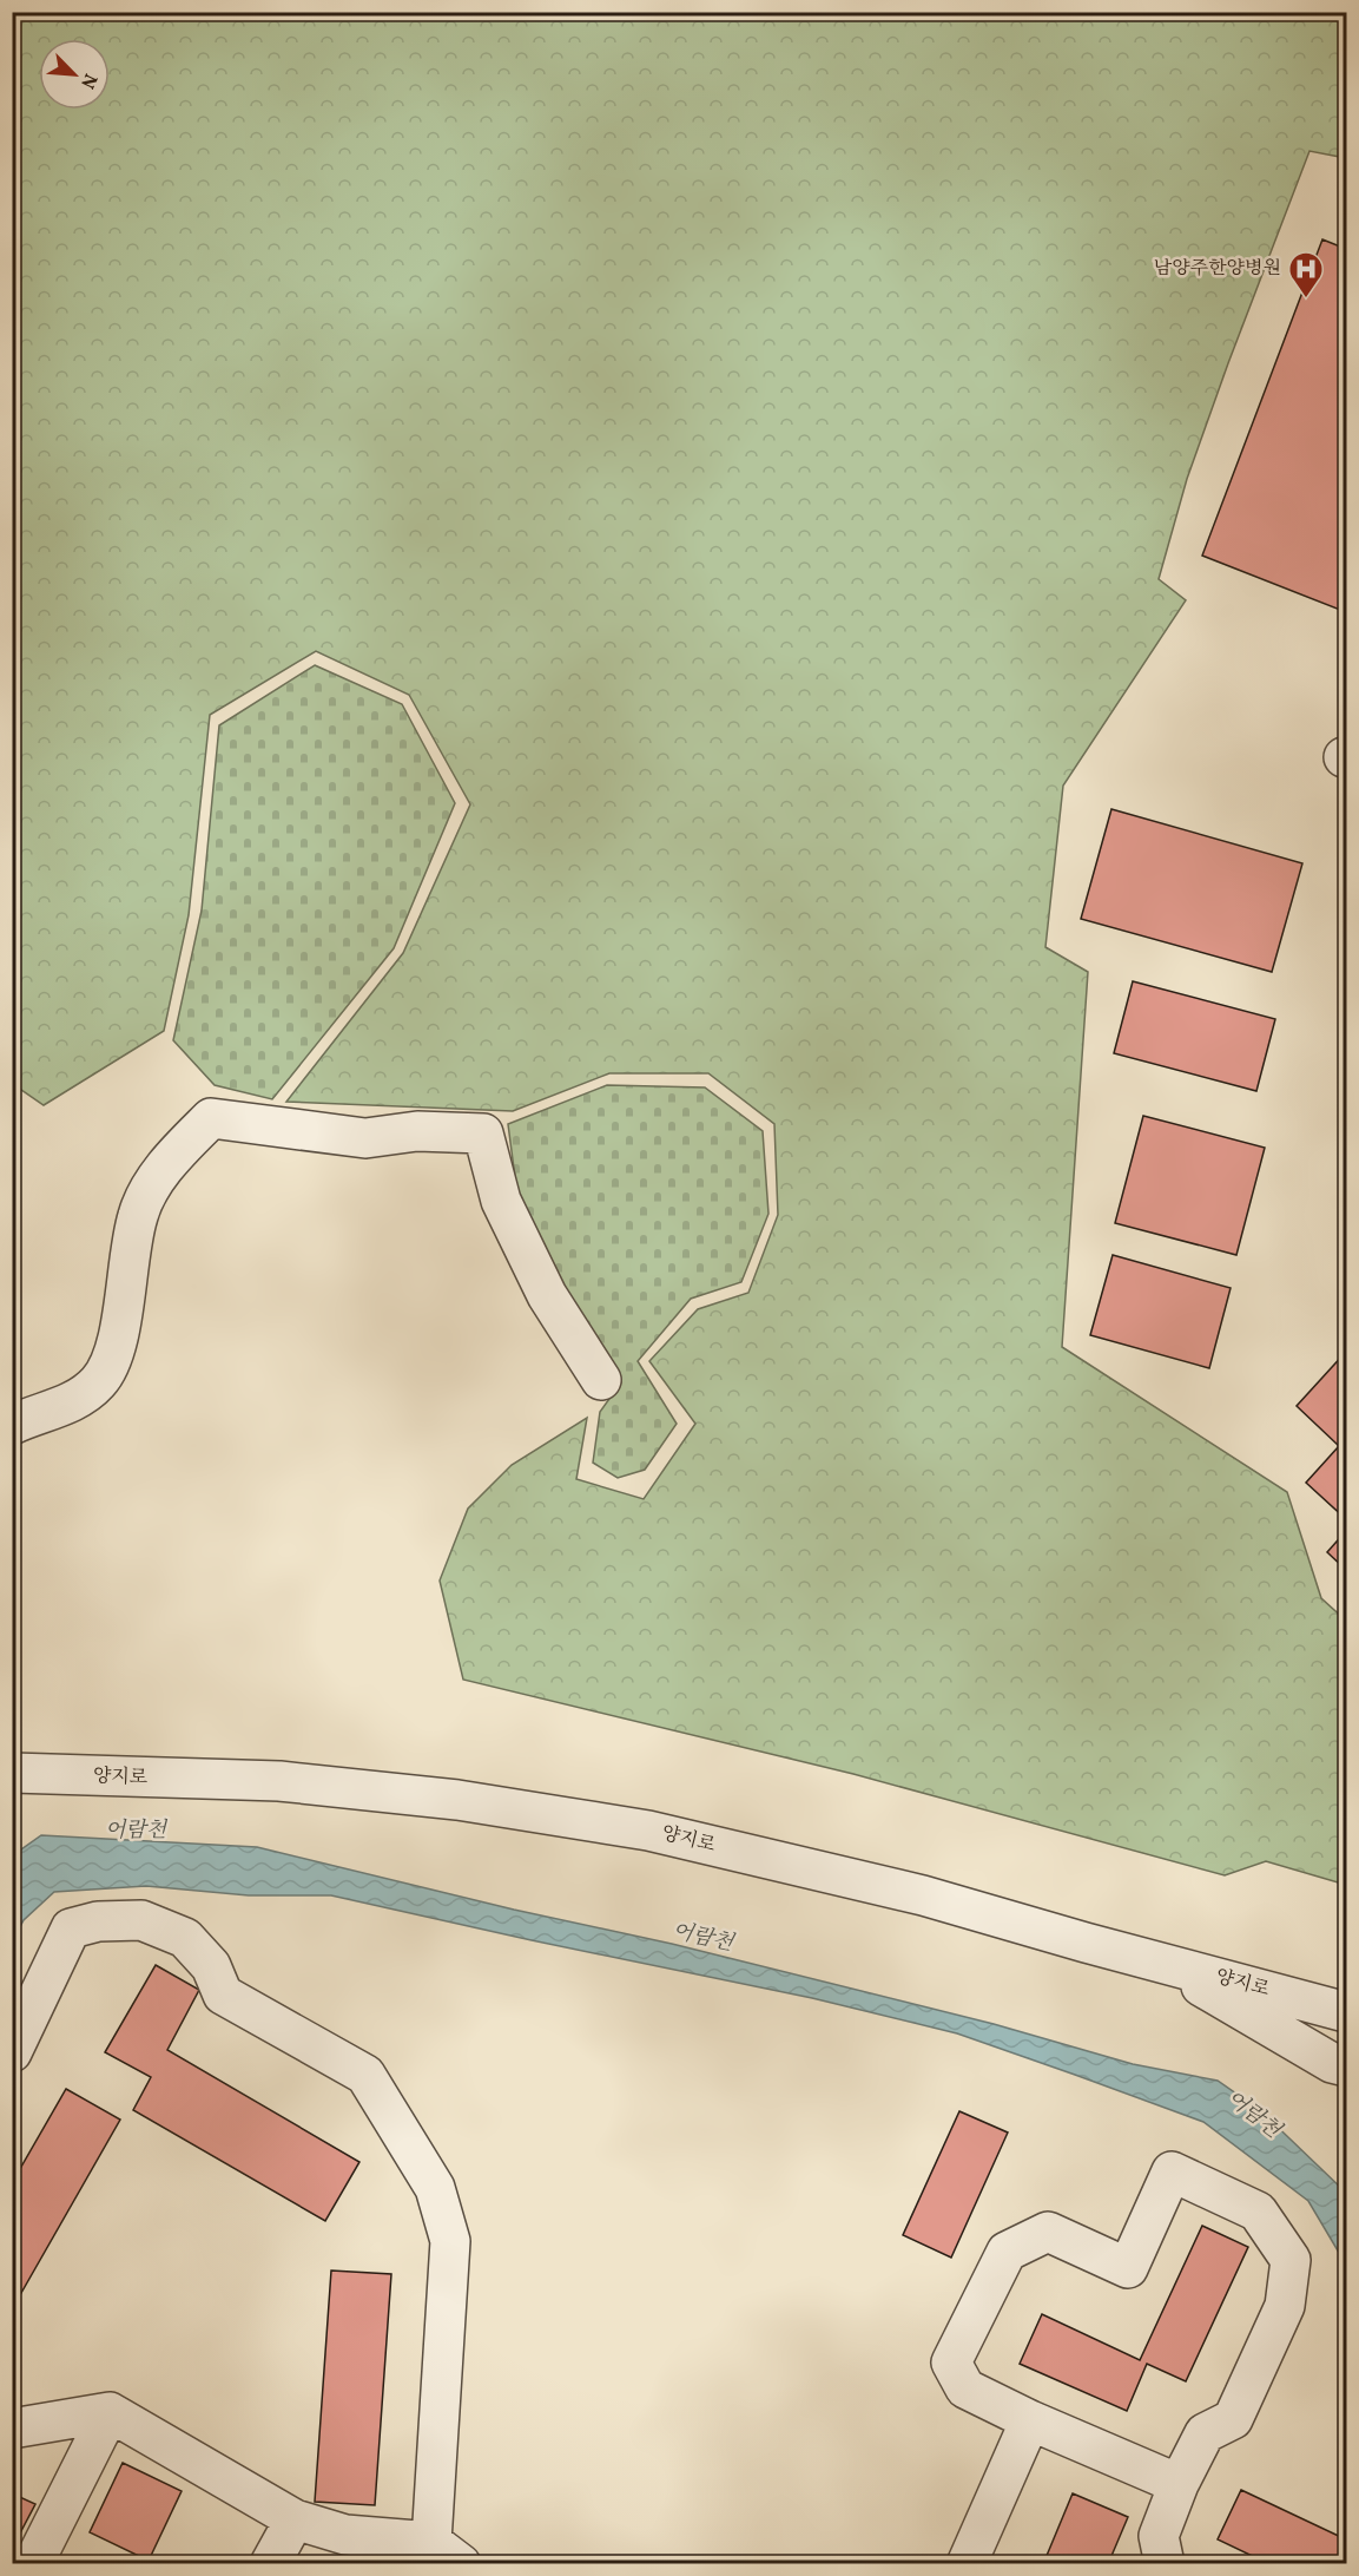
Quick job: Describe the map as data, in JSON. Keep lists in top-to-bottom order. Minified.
{"streets":{"street":["양지로"]},"water":["어람천"],"places":{"hospital":["남양주한양병원"]},"north":"bottom right"}
